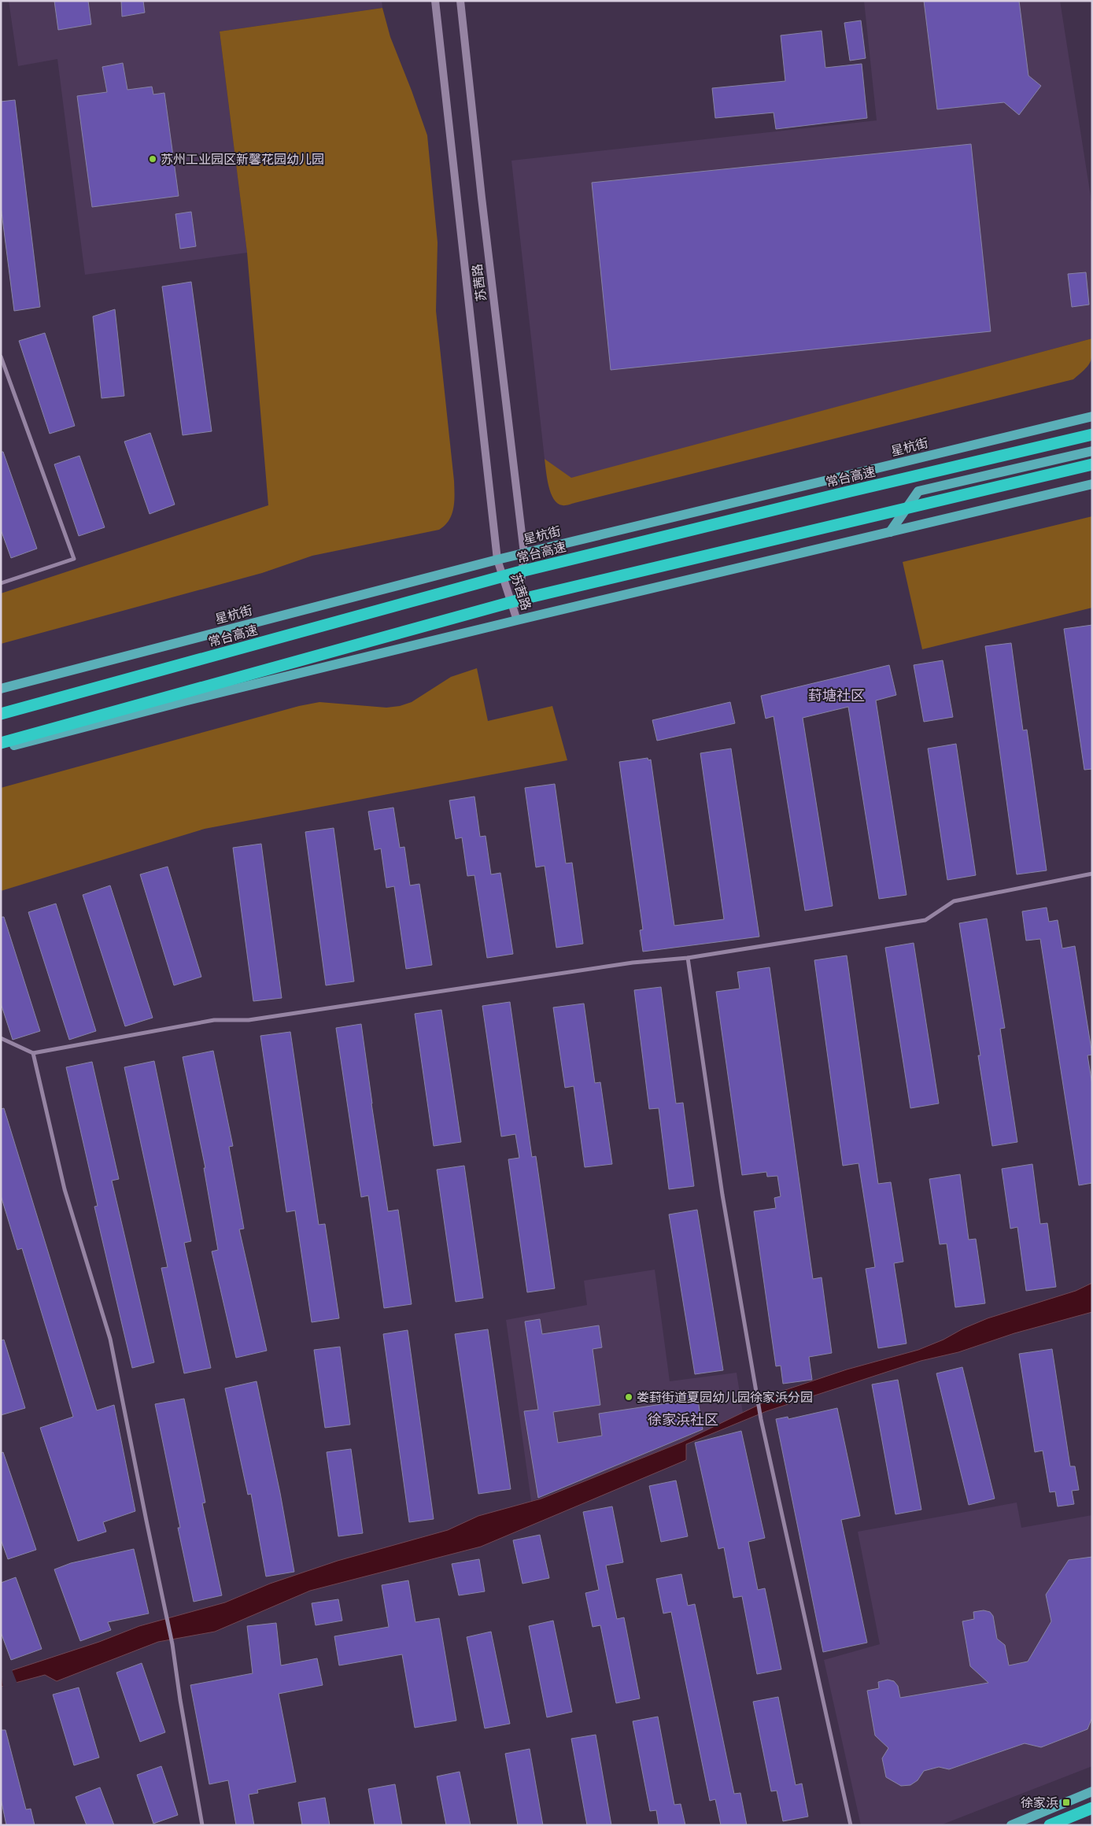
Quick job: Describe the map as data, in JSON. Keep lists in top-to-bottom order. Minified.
{"streets":{"highway":["常台高速"],"main road":["苏茜路","星杭街"]},"crossings":[["苏茜路","星杭街"]],"districts":["葑塘社区","徐家浜社区"],"places":{"other":["苏州工业园区新馨花园幼儿园","娄葑街道夏园幼儿园徐家浜分园"],"transit":["徐家浜"]}}
